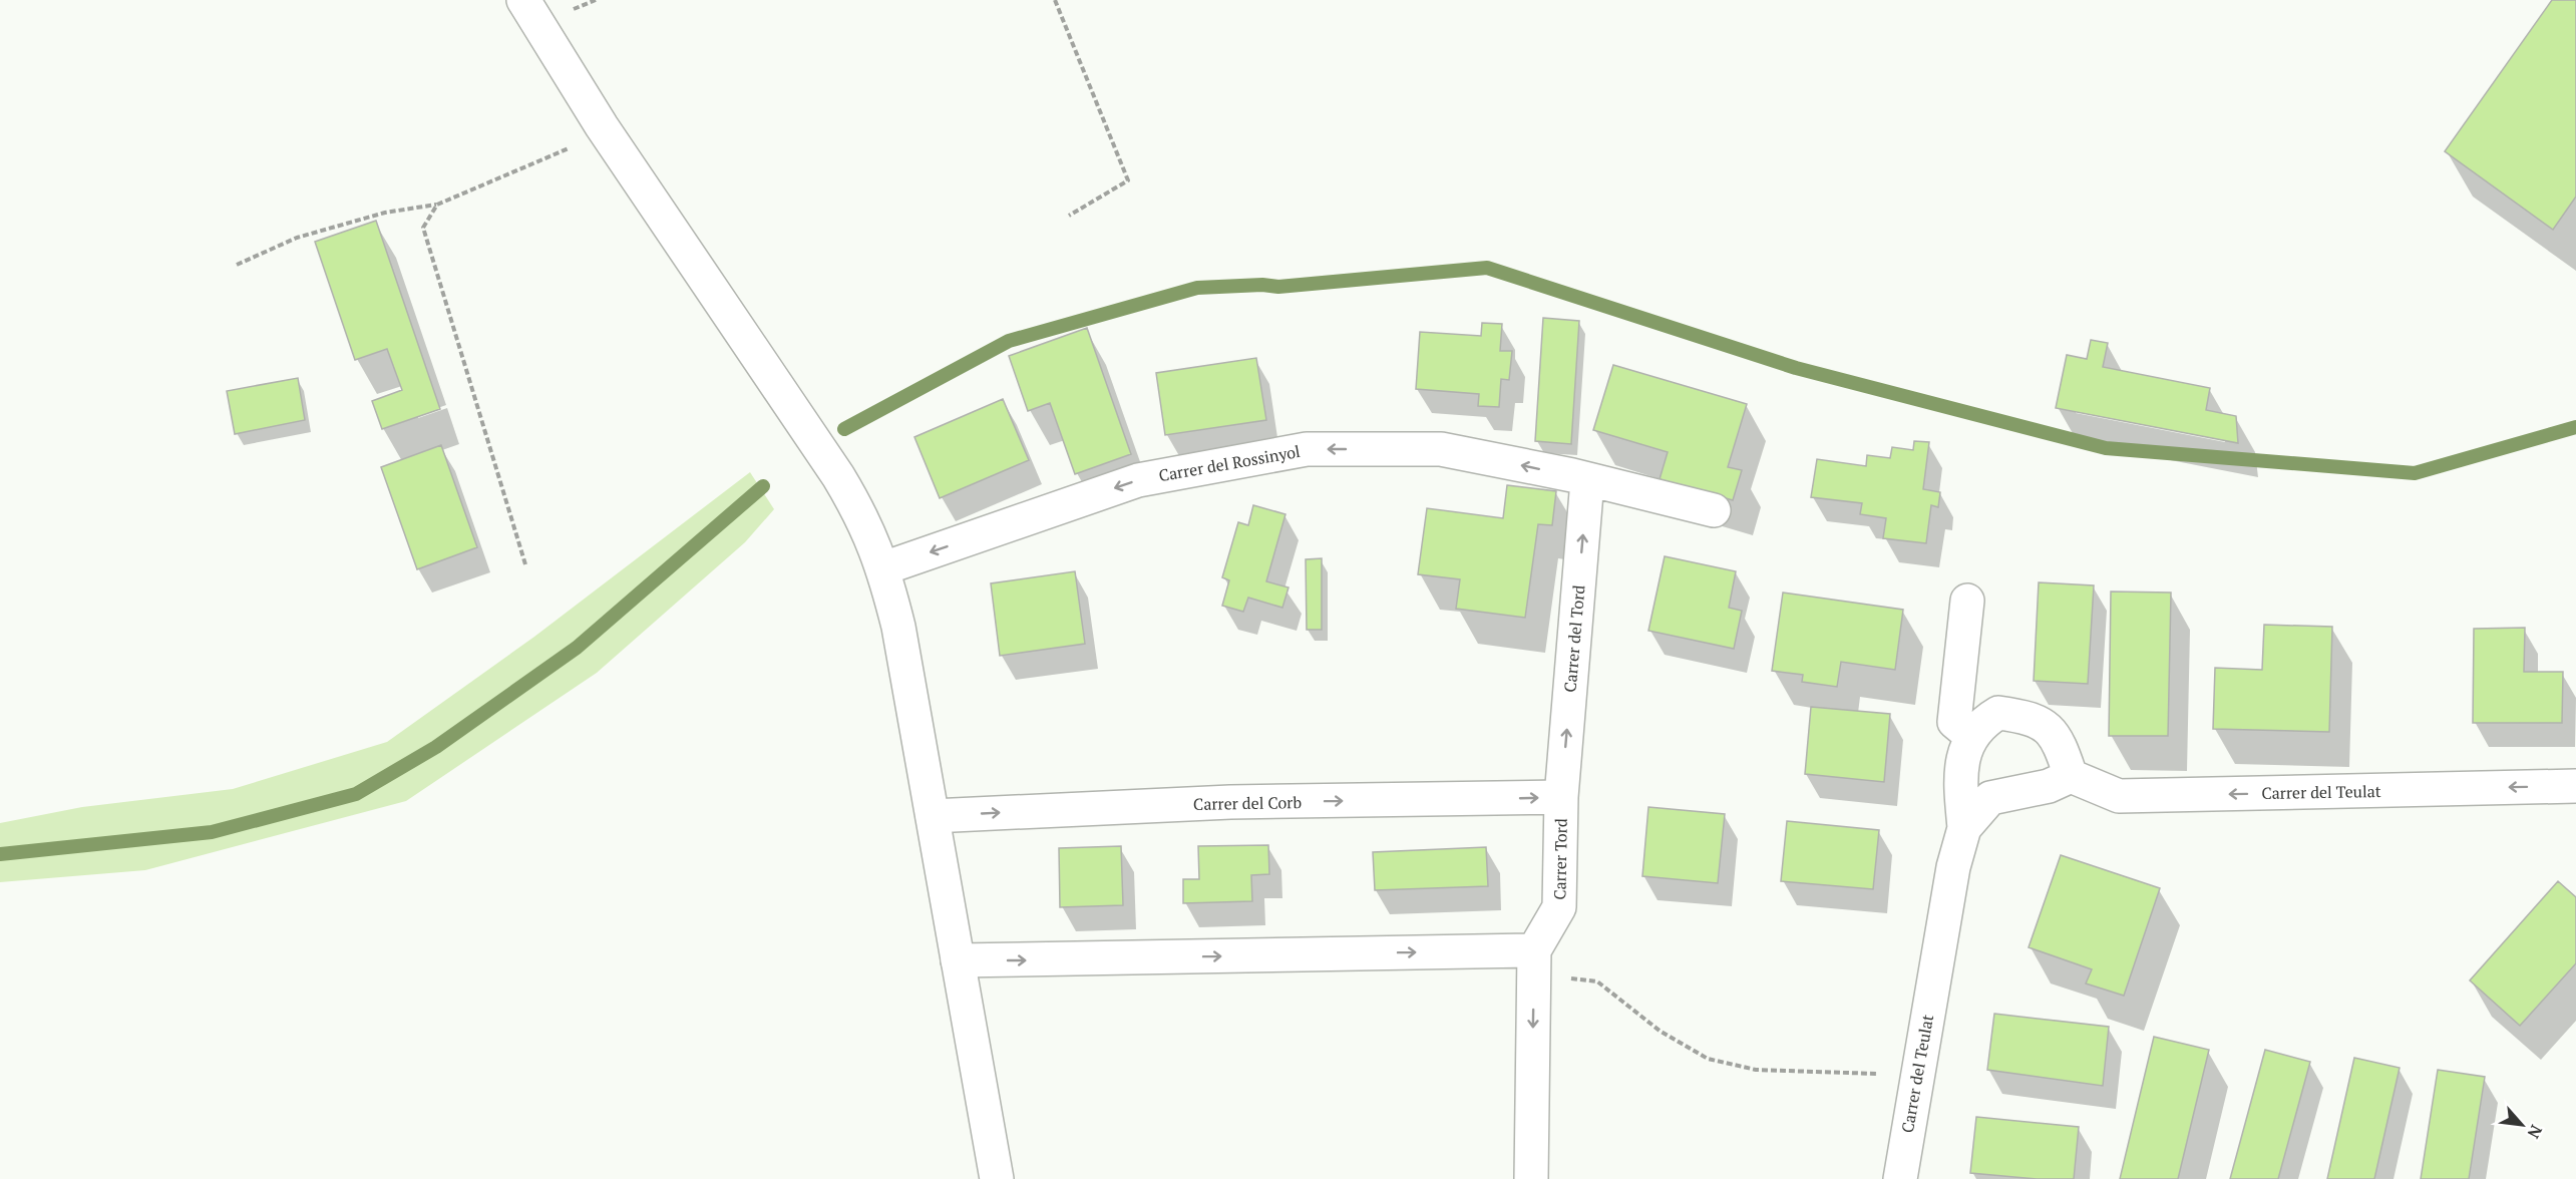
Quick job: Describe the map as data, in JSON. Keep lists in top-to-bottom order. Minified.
{"streets":{"street":["Carrer del Rossinyol","Carrer del Tord","Carrer del Teulat","Carrer del Corb","Carrer Tord"]},"crossings":[["Carrer del Rossinyol","Carrer del Tord"],["Carrer del Tord","Carrer del Corb"],["Carrer del Tord","Carrer Tord"],["Carrer del Corb","Carrer Tord"]],"one_way":["Carrer del Rossinyol","Carrer del Tord","Carrer del Teulat"],"north":"bottom right"}
